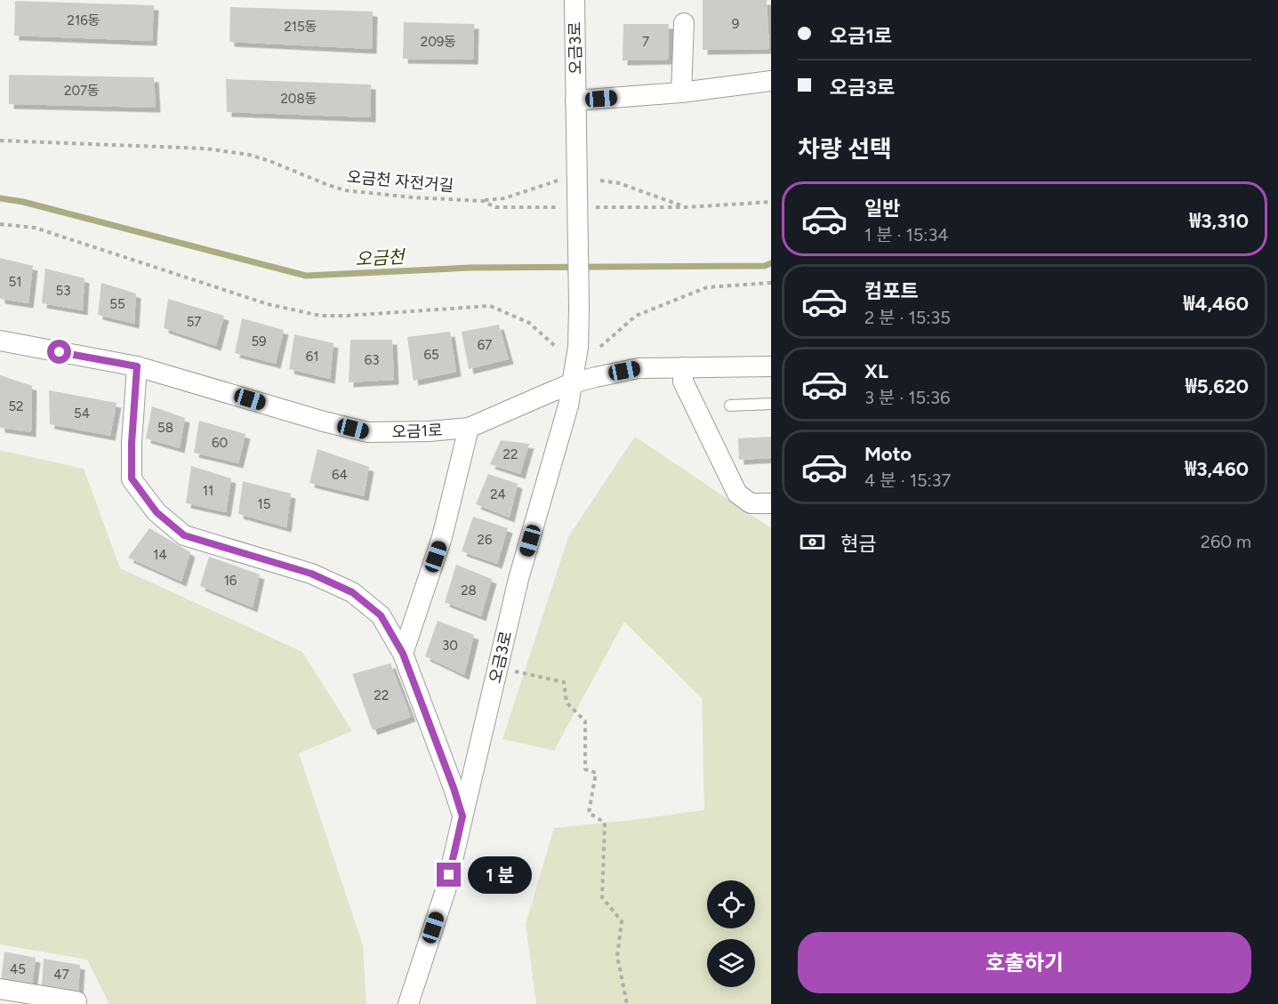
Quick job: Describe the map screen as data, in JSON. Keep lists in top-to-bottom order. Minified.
{"streets":{"street":["오금3로","오금1로"],"path":["오금천 자전거길"]},"crossings":[["오금3로","오금천 자전거길"],["오금3로","오금1로"]],"water":["오금천"],"house_numbers":["216동","9","215동","209동","7","207동","208동","51","53","55","57","59","67","65","61","63","52","54","58","60","22","64","11","24","15","26","14","16","28","30","22","45","47"],"page":{"banner":["오금1로","오금3로"],"heading":"차량 선택","list":[{"name":"일반","note":"1 분 · 15:34","value":"₩3,310"},{"name":"컴포트","note":"2 분 · 15:35","value":"₩4,460"},{"name":"XL","note":"3 분 · 15:36","value":"₩5,620"},{"name":"Moto","note":"4 분 · 15:37","value":"₩3,460"}],"pay":["현금","260 m"],"bubble":"1 분","buttons":"호출하기"}}
